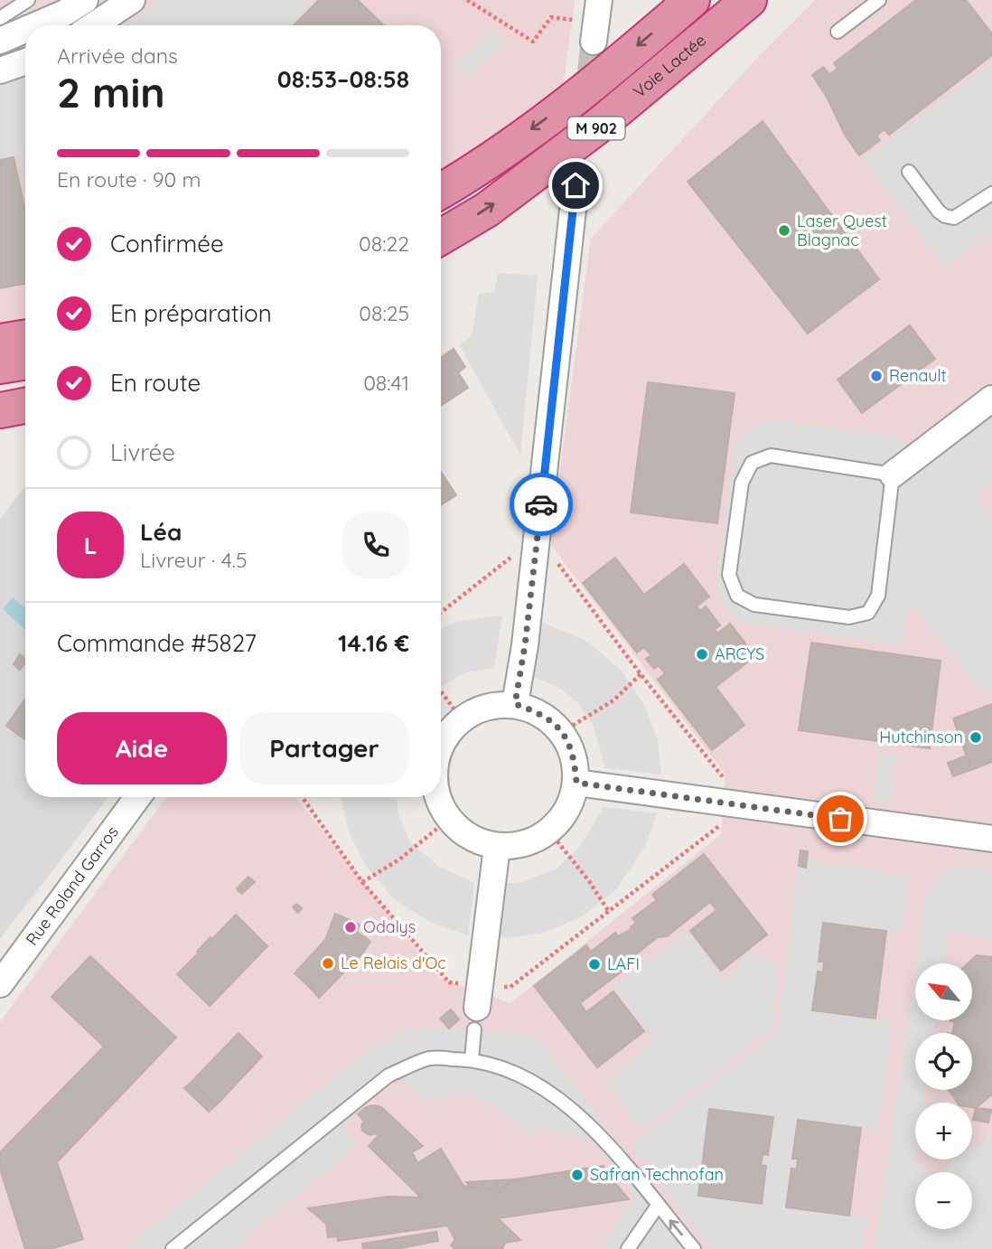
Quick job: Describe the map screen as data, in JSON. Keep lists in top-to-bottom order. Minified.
{"streets":{"highway":["Voie Lactée","M 902"],"street":["Rue Roland Garros"]},"places":["Laser Quest Blagnac","Renault","ARCYS","Hutchinson","Odalys","Le Relais d'Oc","LAFI","Safran Technofan"],"north":"top left","page":{"heading":["2 min","Arrivée dans","08:53–08:58"],"panel":["Léa","Livreur · 4.5","Commande #5827","14.16 €"],"bar":"En route · 90 m","list":[["Confirmée","08:22"],["En préparation","08:25"],["En route","08:41"],"Livrée"],"round":"L","buttons":["Aide","Partager"],"map_buttons":["+","−"]}}
